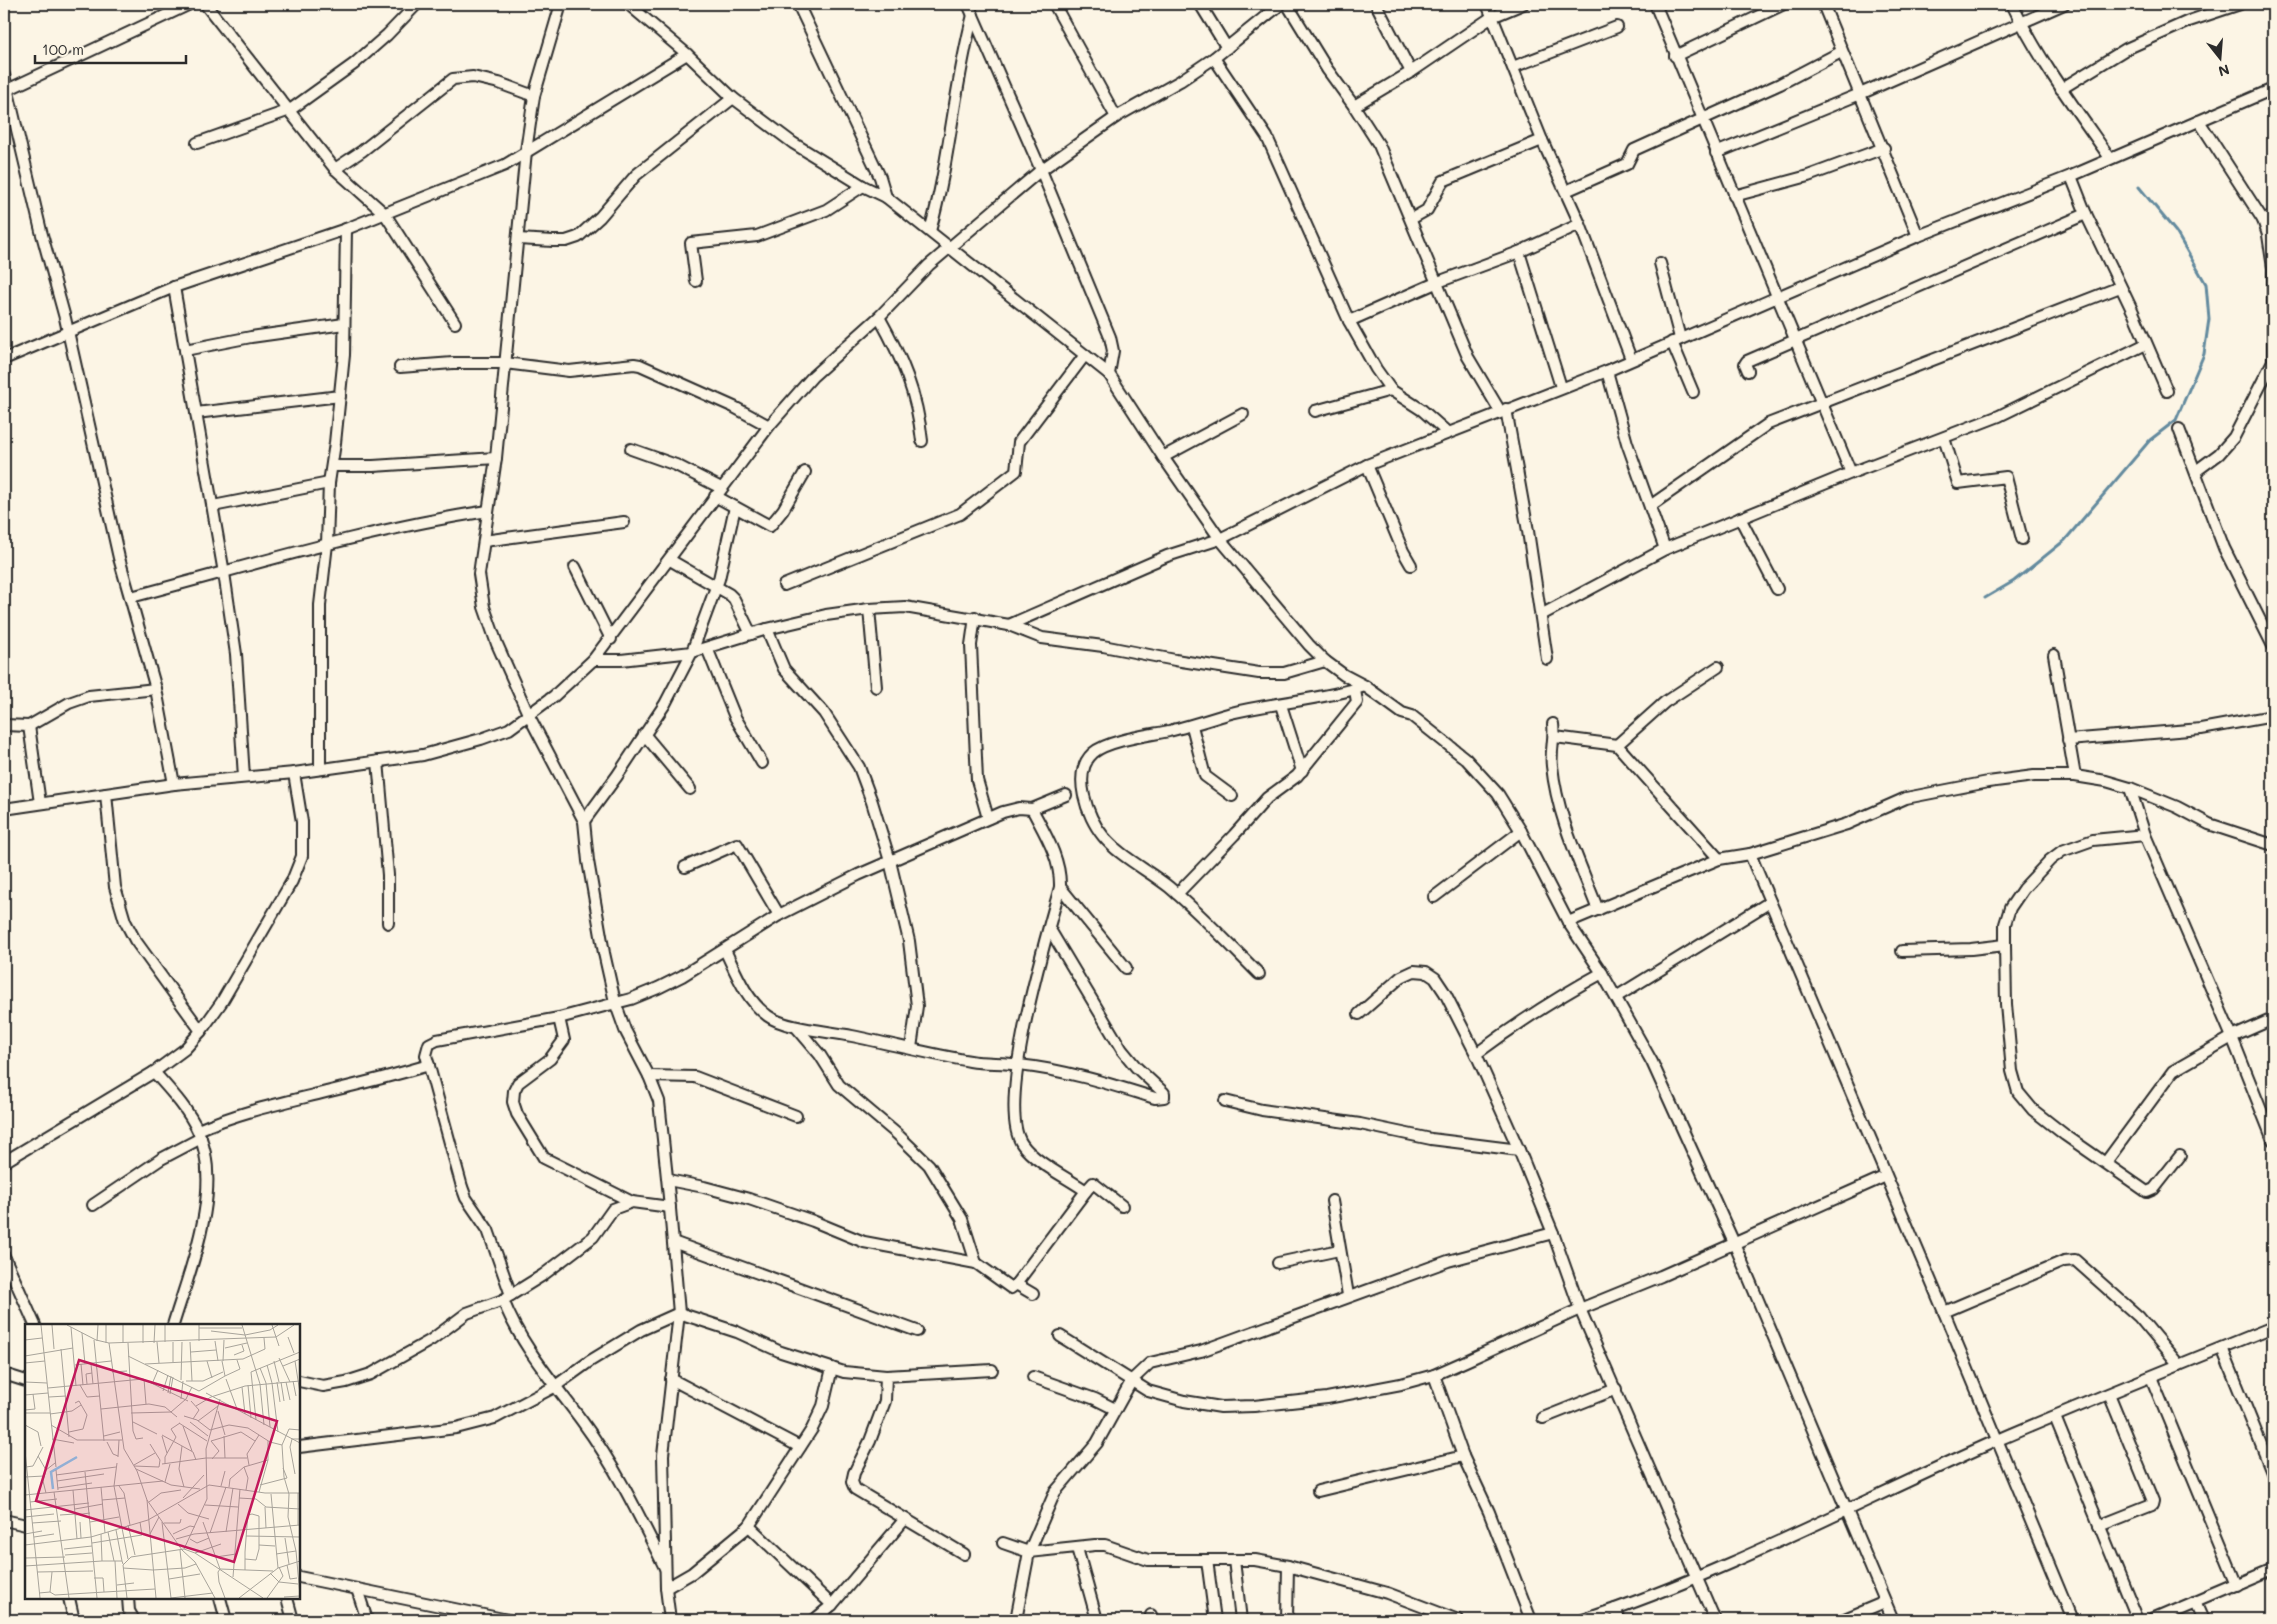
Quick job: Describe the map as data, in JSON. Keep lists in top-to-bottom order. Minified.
{"scale_bar":"100 m","north":"bottom"}
